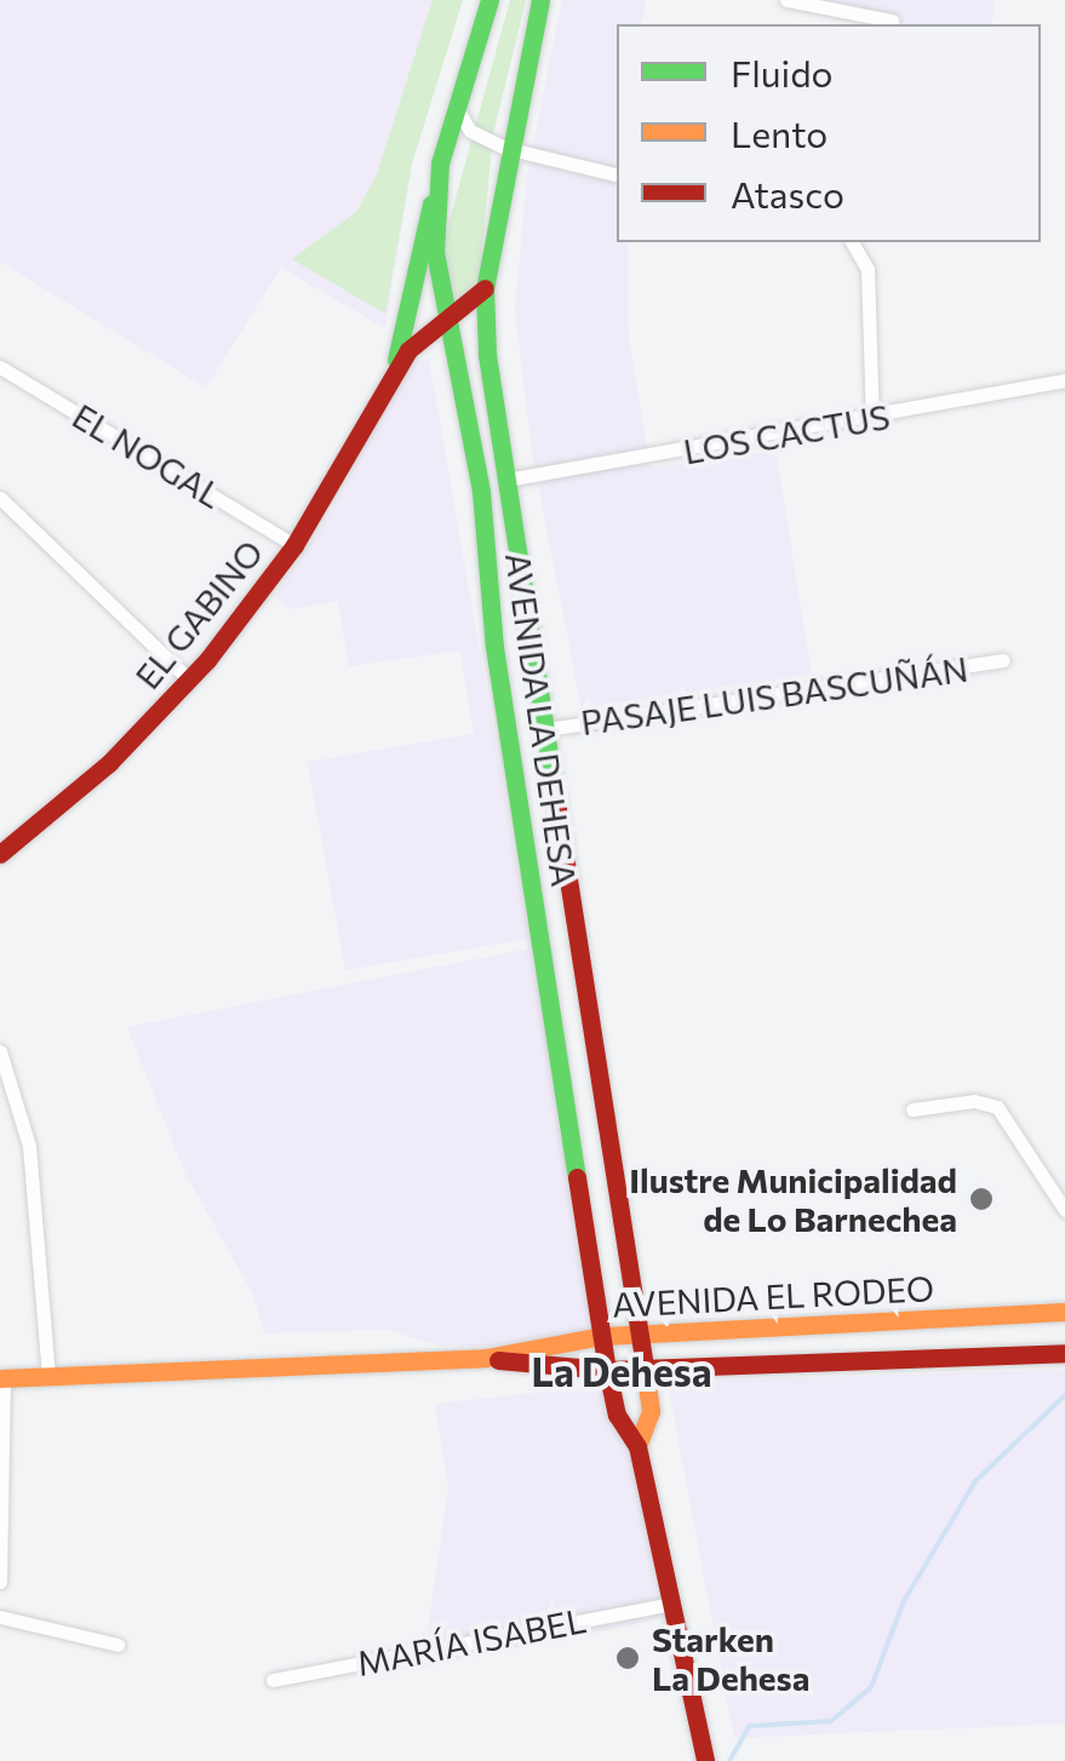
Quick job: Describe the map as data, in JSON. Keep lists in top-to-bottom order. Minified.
{"streets":{"main road":["EL GABINO","AVENIDA LA DEHESA","AVENIDA EL RODEO"],"street":["LOS CACTUS","EL NOGAL","PASAJE LUIS BASCUÑÁN","MARÍA ISABEL"]},"crossings":[["LOS CACTUS","AVENIDA LA DEHESA"],["EL NOGAL","EL GABINO"],["EL GABINO","AVENIDA LA DEHESA"],["PASAJE LUIS BASCUÑÁN","AVENIDA LA DEHESA"],["AVENIDA LA DEHESA","AVENIDA EL RODEO"],["AVENIDA LA DEHESA","MARÍA ISABEL"]],"districts":["La Dehesa"],"places":["Ilustre Municipalidad de Lo Barnechea","Starken La Dehesa"],"legend":["Fluido","Lento","Atasco"]}
